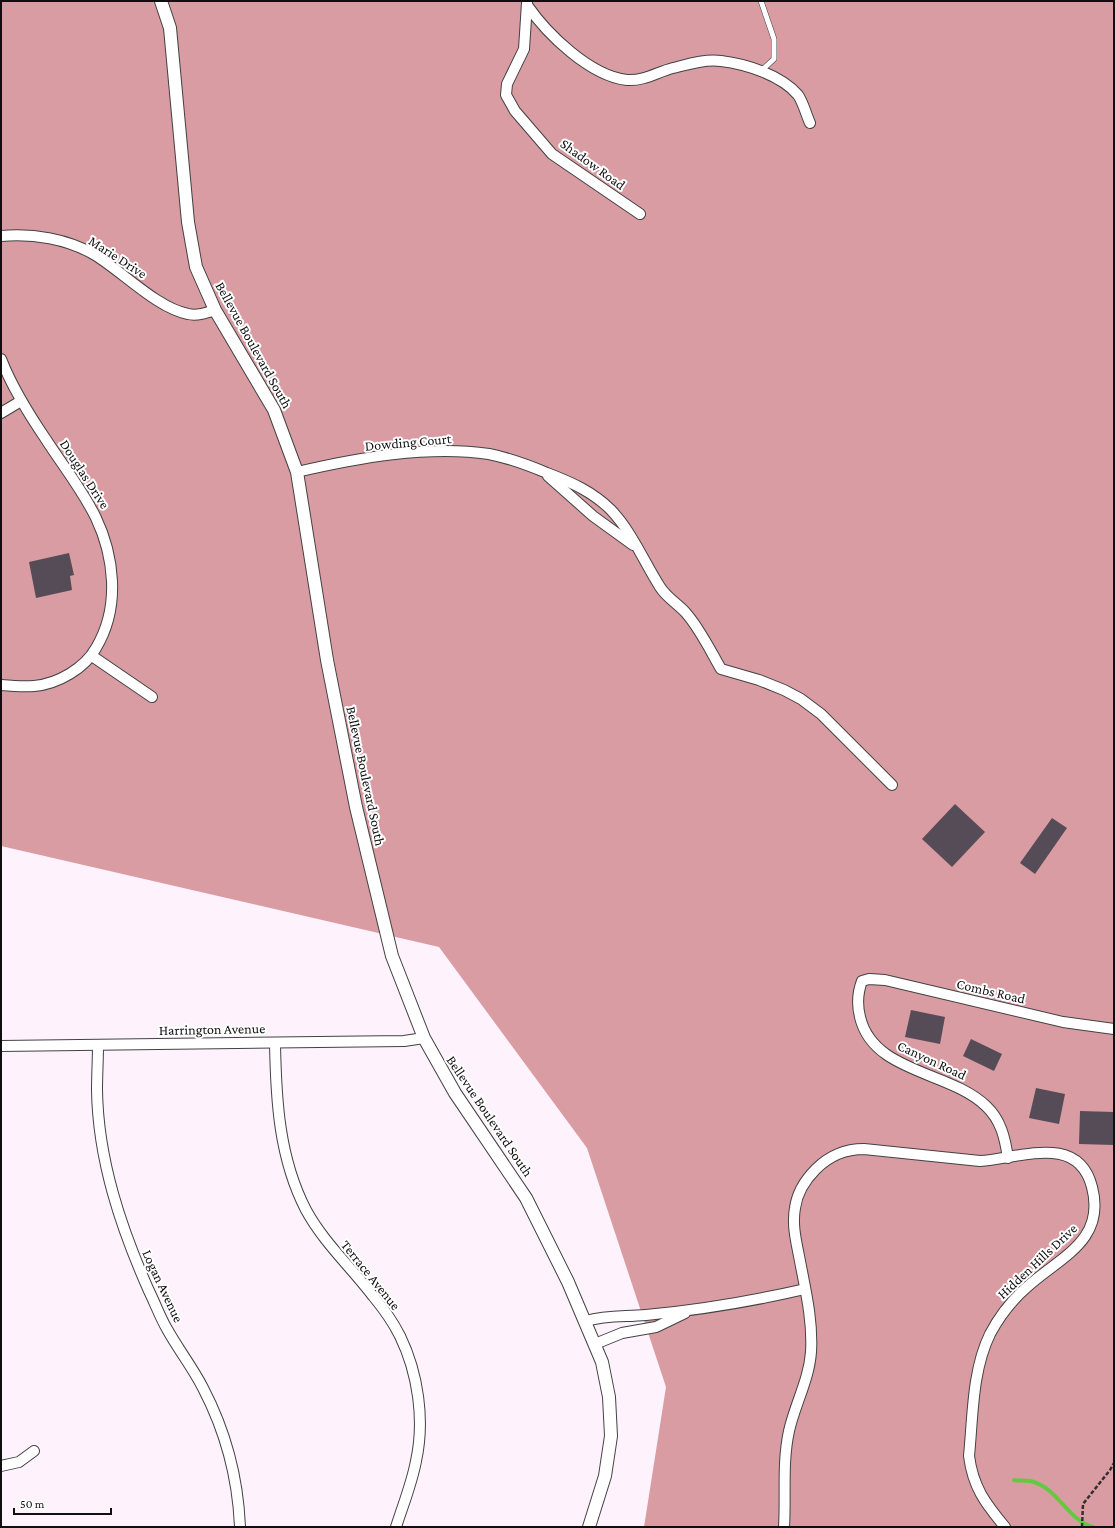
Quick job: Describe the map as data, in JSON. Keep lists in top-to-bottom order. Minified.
{"streets":{"street":["Shadow Road","Marie Drive","Bellevue Boulevard South","Dowding Court","Douglas Drive","Combs Road","Harrington Avenue","Canyon Road","Hidden Hills Drive","Terrace Avenue","Logan Avenue"]},"crossings":[["Marie Drive","Bellevue Boulevard South"],["Bellevue Boulevard South","Dowding Court"],["Bellevue Boulevard South","Harrington Avenue"],["Combs Road","Canyon Road"],["Harrington Avenue","Terrace Avenue"],["Harrington Avenue","Logan Avenue"],["Canyon Road","Hidden Hills Drive"]],"scale_bar":"50 m"}
